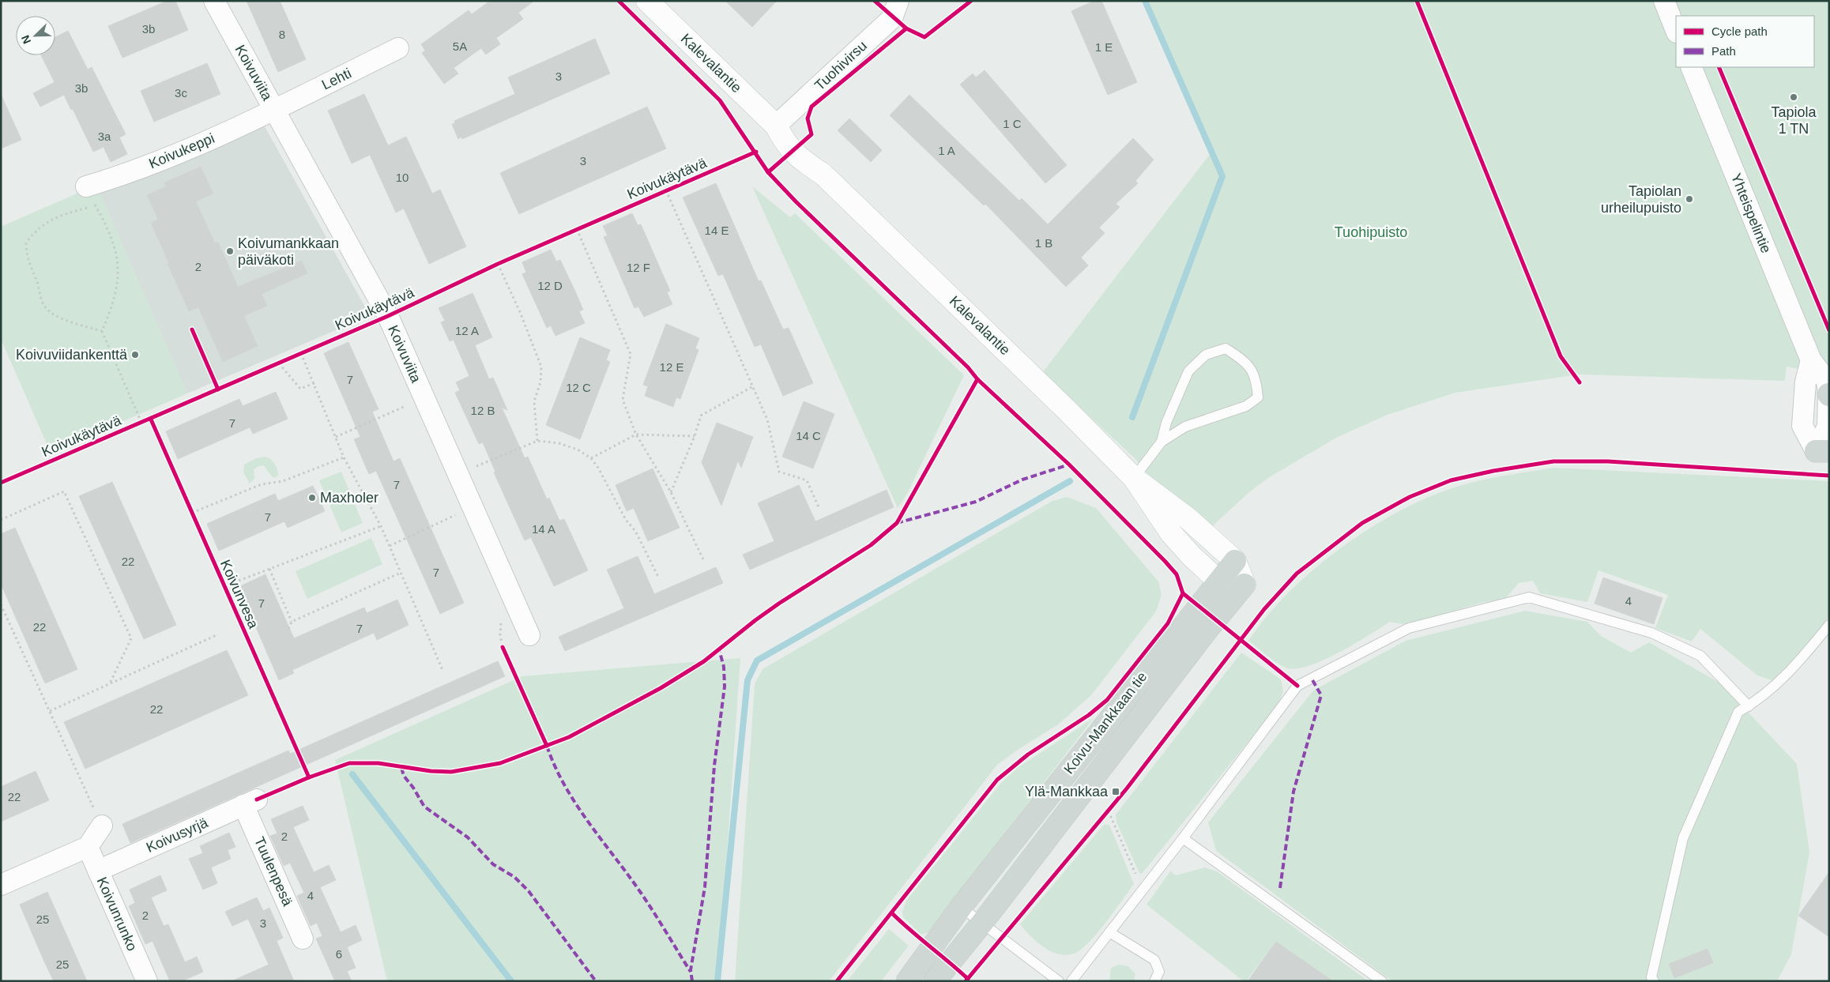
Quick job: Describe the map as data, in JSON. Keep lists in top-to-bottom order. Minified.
{"streets":{"main road":["Kalevalantie","Koivu-Mankkaan tie"],"street":["Tuohivirsu","Koivuviita","Lehti","Koivukeppi","Yhteispelintie","Koivusyrjä","Tuulenpesä","Koivunrunko"],"cycle path":["Koivukäytävä","Koivunvesa"]},"crossings":[["Kalevalantie","Tuohivirsu"],["Kalevalantie","Koivu-Mankkaan tie"],["Koivuviita","Lehti"],["Koivuviita","Koivukeppi"],["Lehti","Koivukeppi"],["Koivusyrjä","Tuulenpesä"],["Koivusyrjä","Koivunrunko"]],"parks":["Tuohipuisto"],"places":{"other":["Tapiola 1 TN","Tapiolan urheilupuisto","Koivumankkaan päiväkoti","Koivuviidankenttä","Maxholer"],"transit":["Ylä-Mankkaa"]},"house_numbers":["3b","8","5A","1 E","3","3b","3c","1 C","3a","1 A","3","10","14 E","1 B","2","12 F","12 D","12 A","12 E","7","12 C","12 B","7","14 C","7","7","14 A","22","7","4","7","22","7","22","22","2","4","2","25","3","6","25"],"legend":["Cycle path","Path"],"north":"bottom left"}
